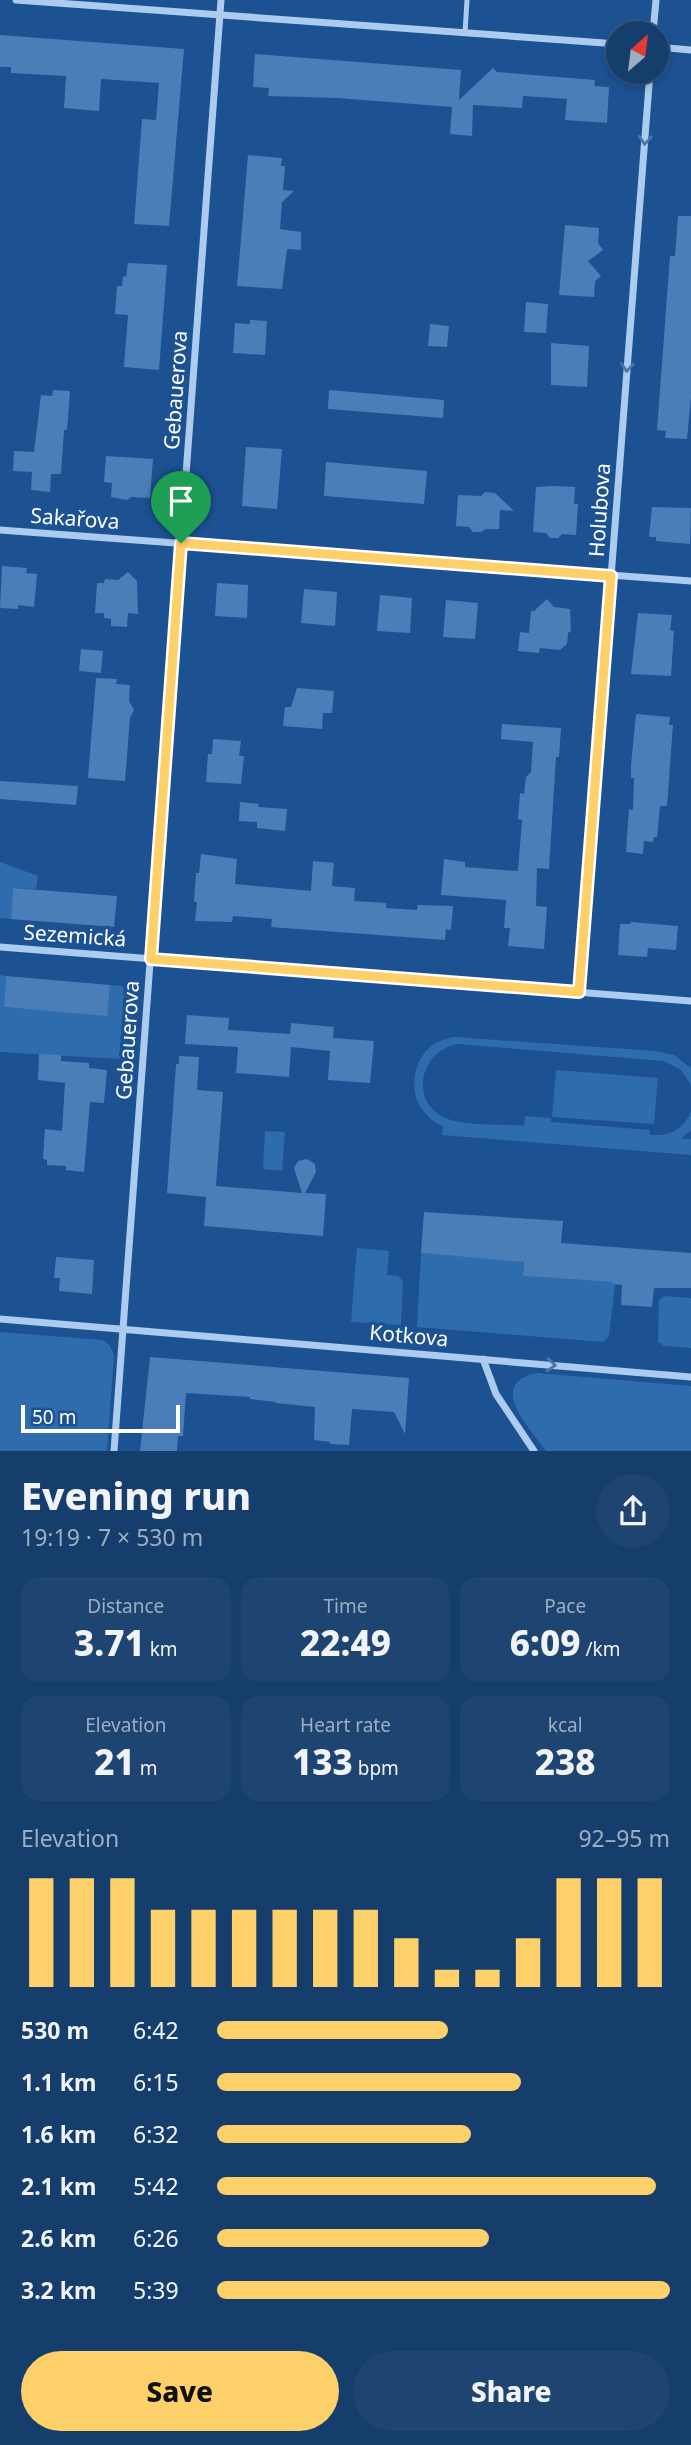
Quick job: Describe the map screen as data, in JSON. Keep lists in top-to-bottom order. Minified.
{"streets":{"street":["Gebauerova","Holubova","Sakařova","Sezemická","Kotkova"]},"crossings":[["Gebauerova","Sakařova"],["Gebauerova","Sezemická"],["Gebauerova","Kotkova"],["Holubova","Sakařova"],["Holubova","Sezemická"]],"one_way":["Holubova"],"scale_bar":"50 m","north":"top right","page":{"scale":"50 m","heading":["Evening run","19:19 · 7 × 530 m"],"stats":[["Distance","3.71 km"],["Time","22:49"],["Pace","6:09 /km"],["Elevation","21 m"],["Heart rate","133 bpm"],["kcal","238"]],"chart":["Elevation","92–95 m"],"list":[{"name":"530 m","note":"6:42"},{"name":"1.1 km","note":"6:15"},{"name":"1.6 km","note":"6:32"},{"name":"2.1 km","note":"5:42"},{"name":"2.6 km","note":"6:26"},{"name":"3.2 km","note":"5:39"}],"buttons":["Save","Share"]}}
